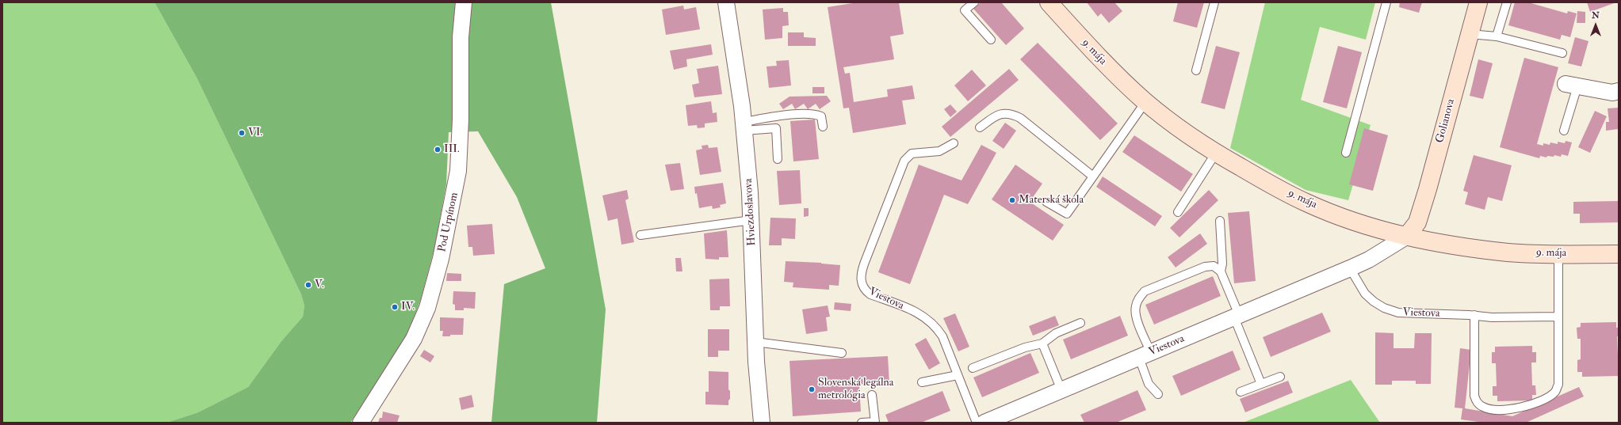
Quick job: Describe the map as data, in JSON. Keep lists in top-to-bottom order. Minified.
{"streets":{"main road":["9. mája","Golianova"],"street":["Hviezdoslavova","Pod Urpínom","Viestova"]},"crossings":[["9. mája","Golianova"],["9. mája","Viestova"],["Golianova","Viestova"]],"places":["VI.","III.","Materská škola","V.","IV.","Slovenská legálna metrológia"],"north":"top"}
